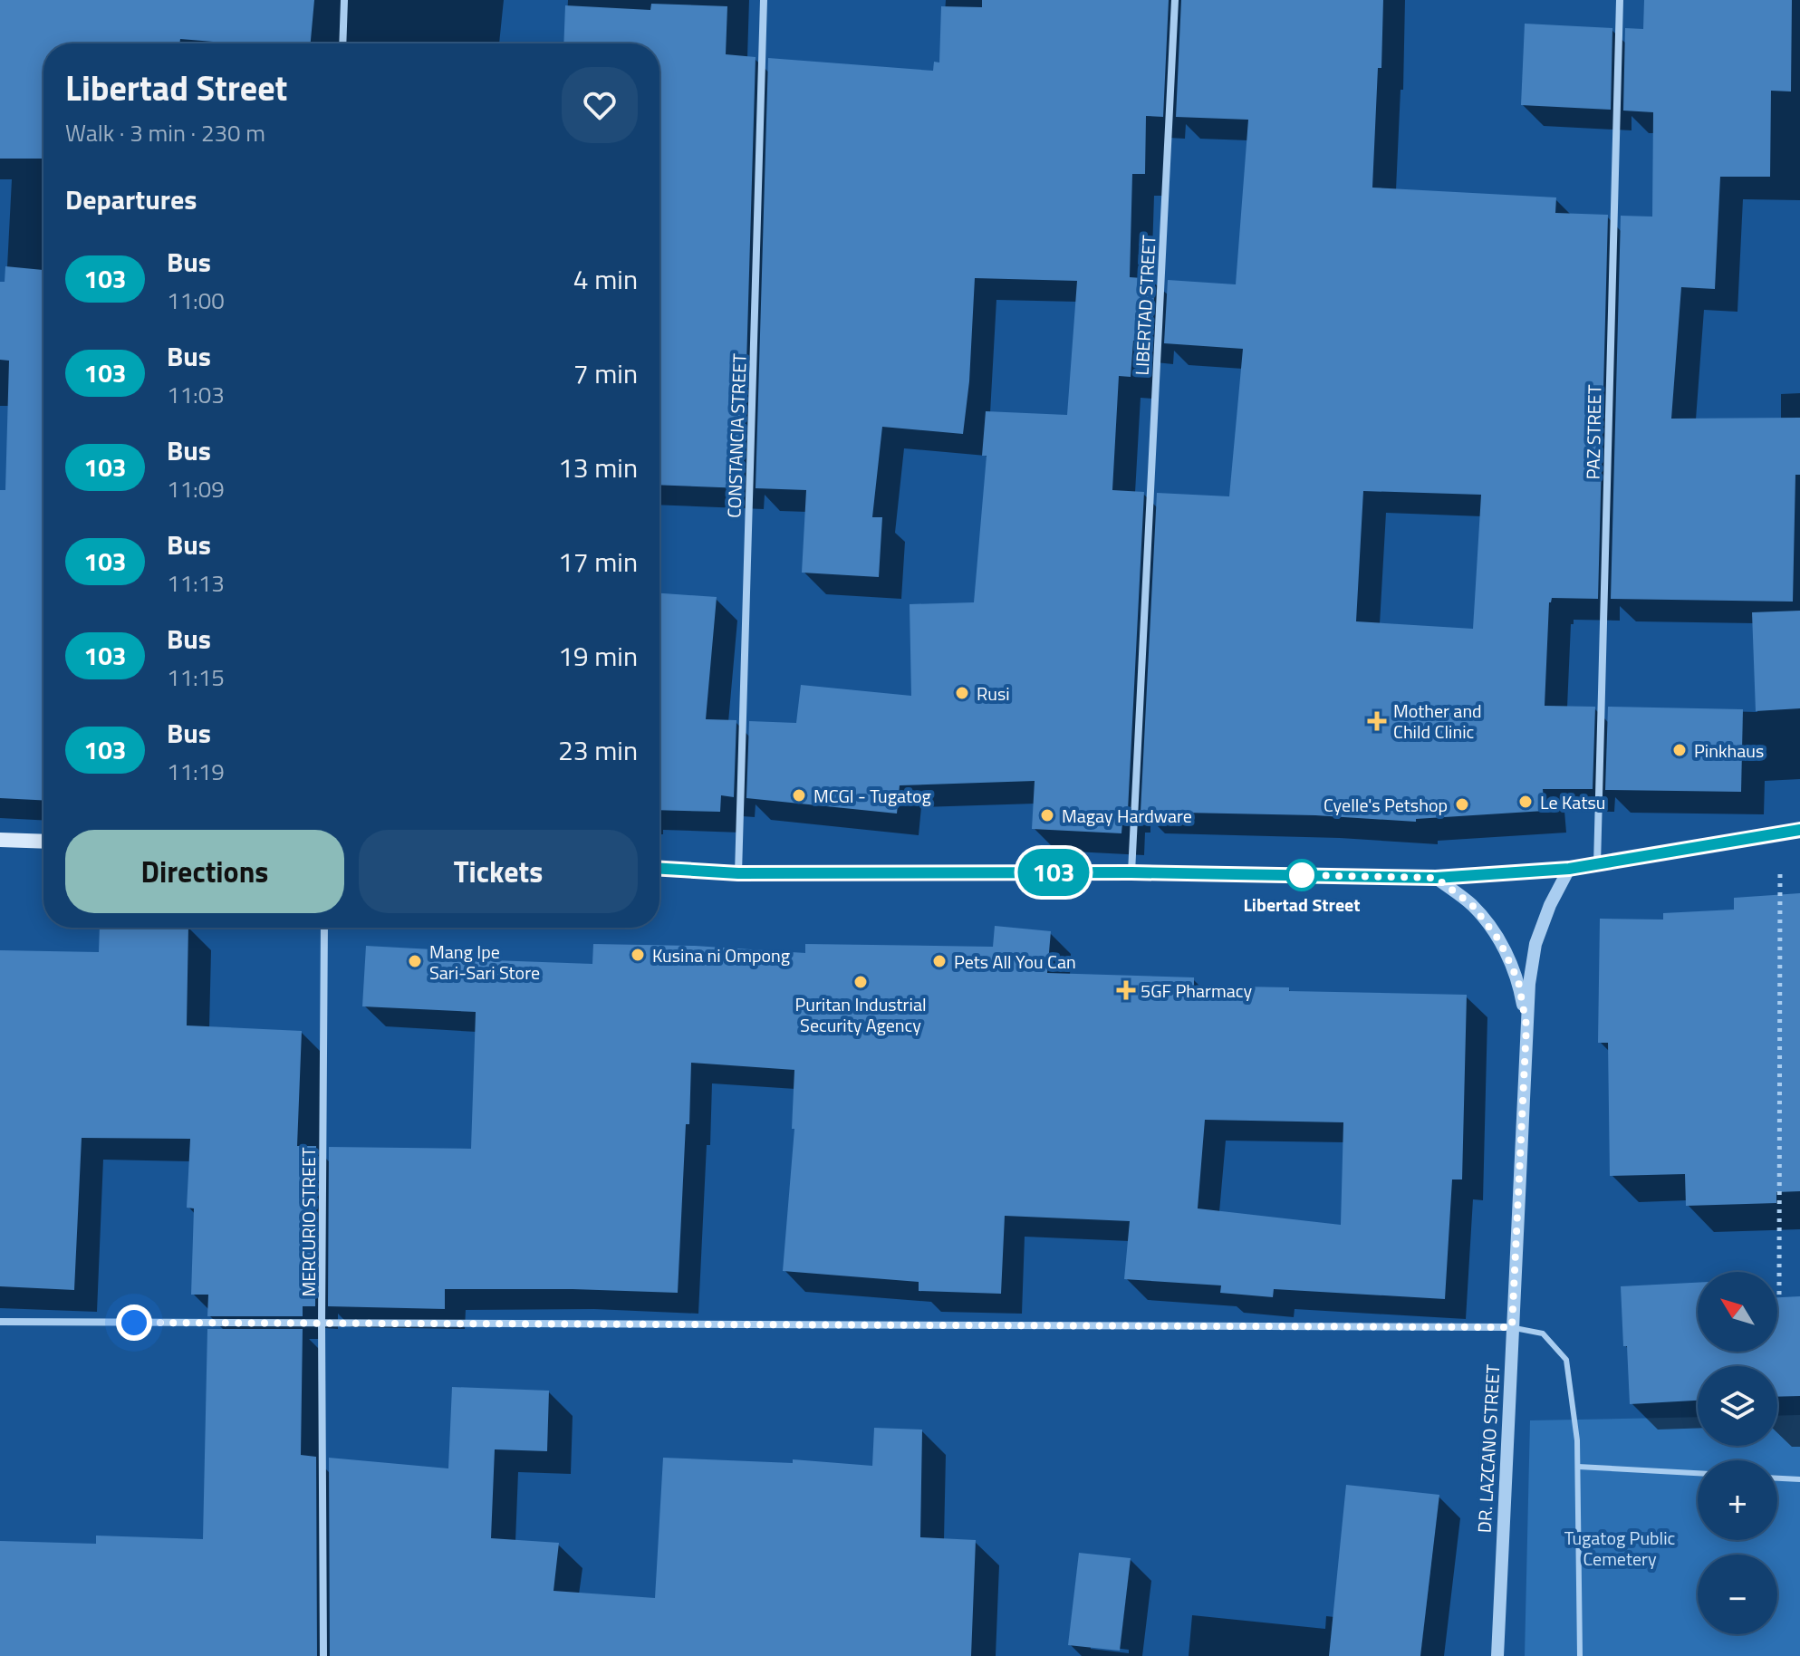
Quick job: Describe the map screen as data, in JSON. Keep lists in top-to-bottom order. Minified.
{"streets":{"street":["LIBERTAD STREET","PAZ STREET","CONSTANCIA STREET","MERCURIO STREET","DR. LAZCANO STREET"]},"parks":["Tugatog Public Cemetery"],"places":{"other":["Rusi","Pinkhaus","MCGI - Tugatog","Le Katsu","Cyelle's Petshop","Magay Hardware","Libertad Street","Kusina ni Ompong","Mang Ipe Sari-Sari Store","Pets All You Can","Puritan Industrial Security Agency"],"health":["Mother and Child Clinic","5GF Pharmacy"]},"lines":["bus line 103"],"north":"top left","page":{"on_map":"103","heading":[["Libertad Street","Walk · 3 min · 230 m"],"Departures"],"list":[{"mark":"103","name":"Bus","note":"11:00","value":"4 min"},{"mark":"103","name":"Bus","note":"11:03","value":"7 min"},{"mark":"103","name":"Bus","note":"11:09","value":"13 min"},{"mark":"103","name":"Bus","note":"11:13","value":"17 min"},{"mark":"103","name":"Bus","note":"11:15","value":"19 min"},{"mark":"103","name":"Bus","note":"11:19","value":"23 min"}],"buttons":["Directions","Tickets"],"map_buttons":["+","−"]}}
